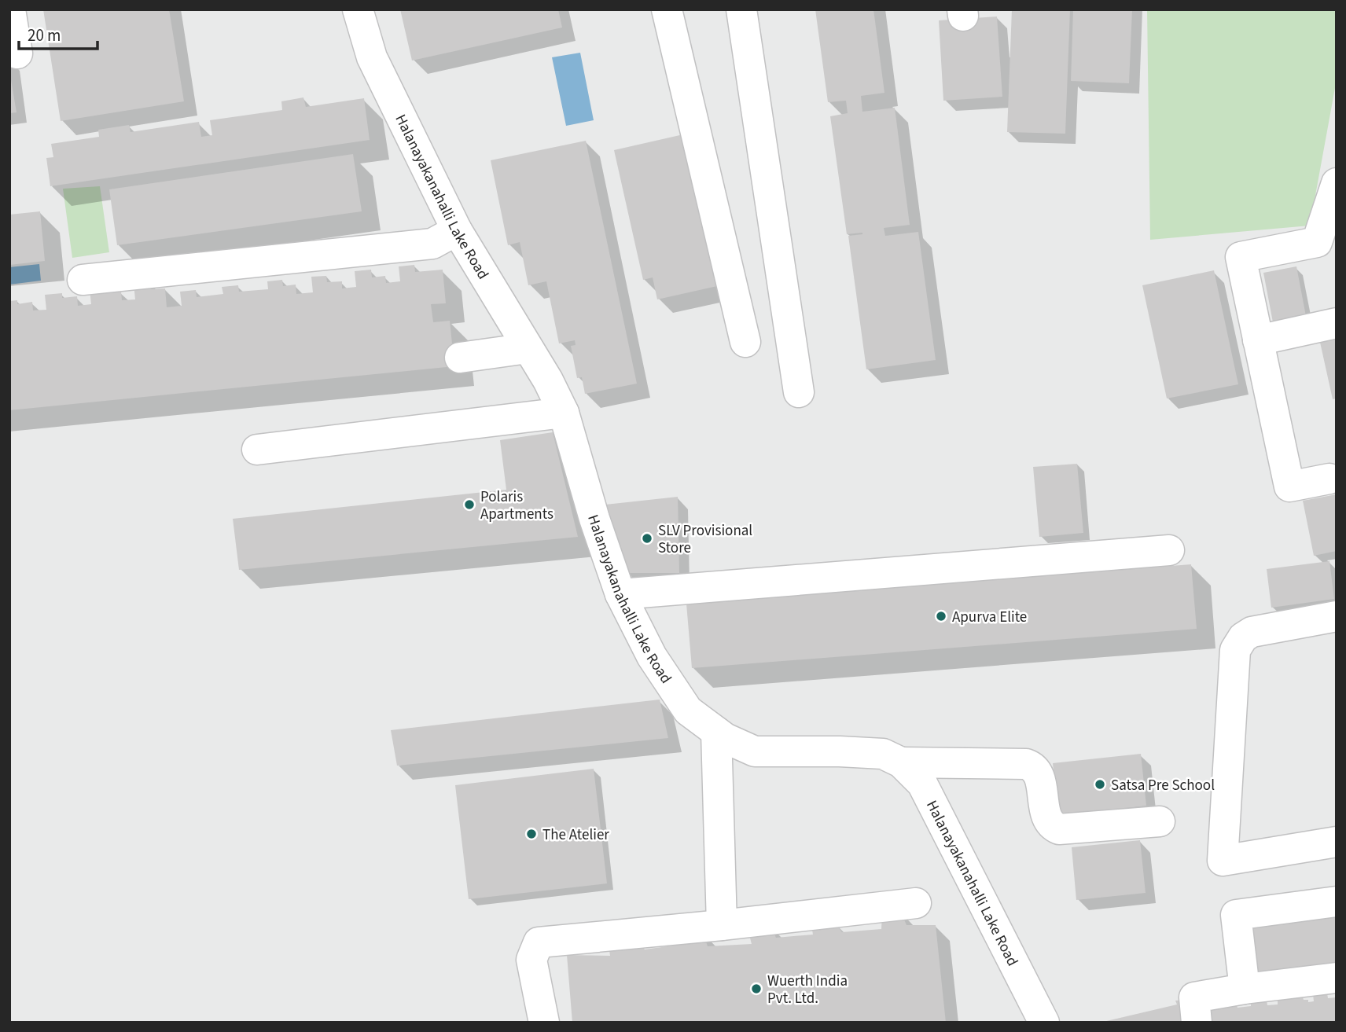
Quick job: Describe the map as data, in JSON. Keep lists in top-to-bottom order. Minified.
{"streets":{"street":["Halanayakanahalli Lake Road"]},"places":["Polaris Apartments","SLV Provisional Store","Apurva Elite","Satsa Pre School","The Atelier","Wuerth India Pvt. Ltd."],"scale_bar":"20 m"}
